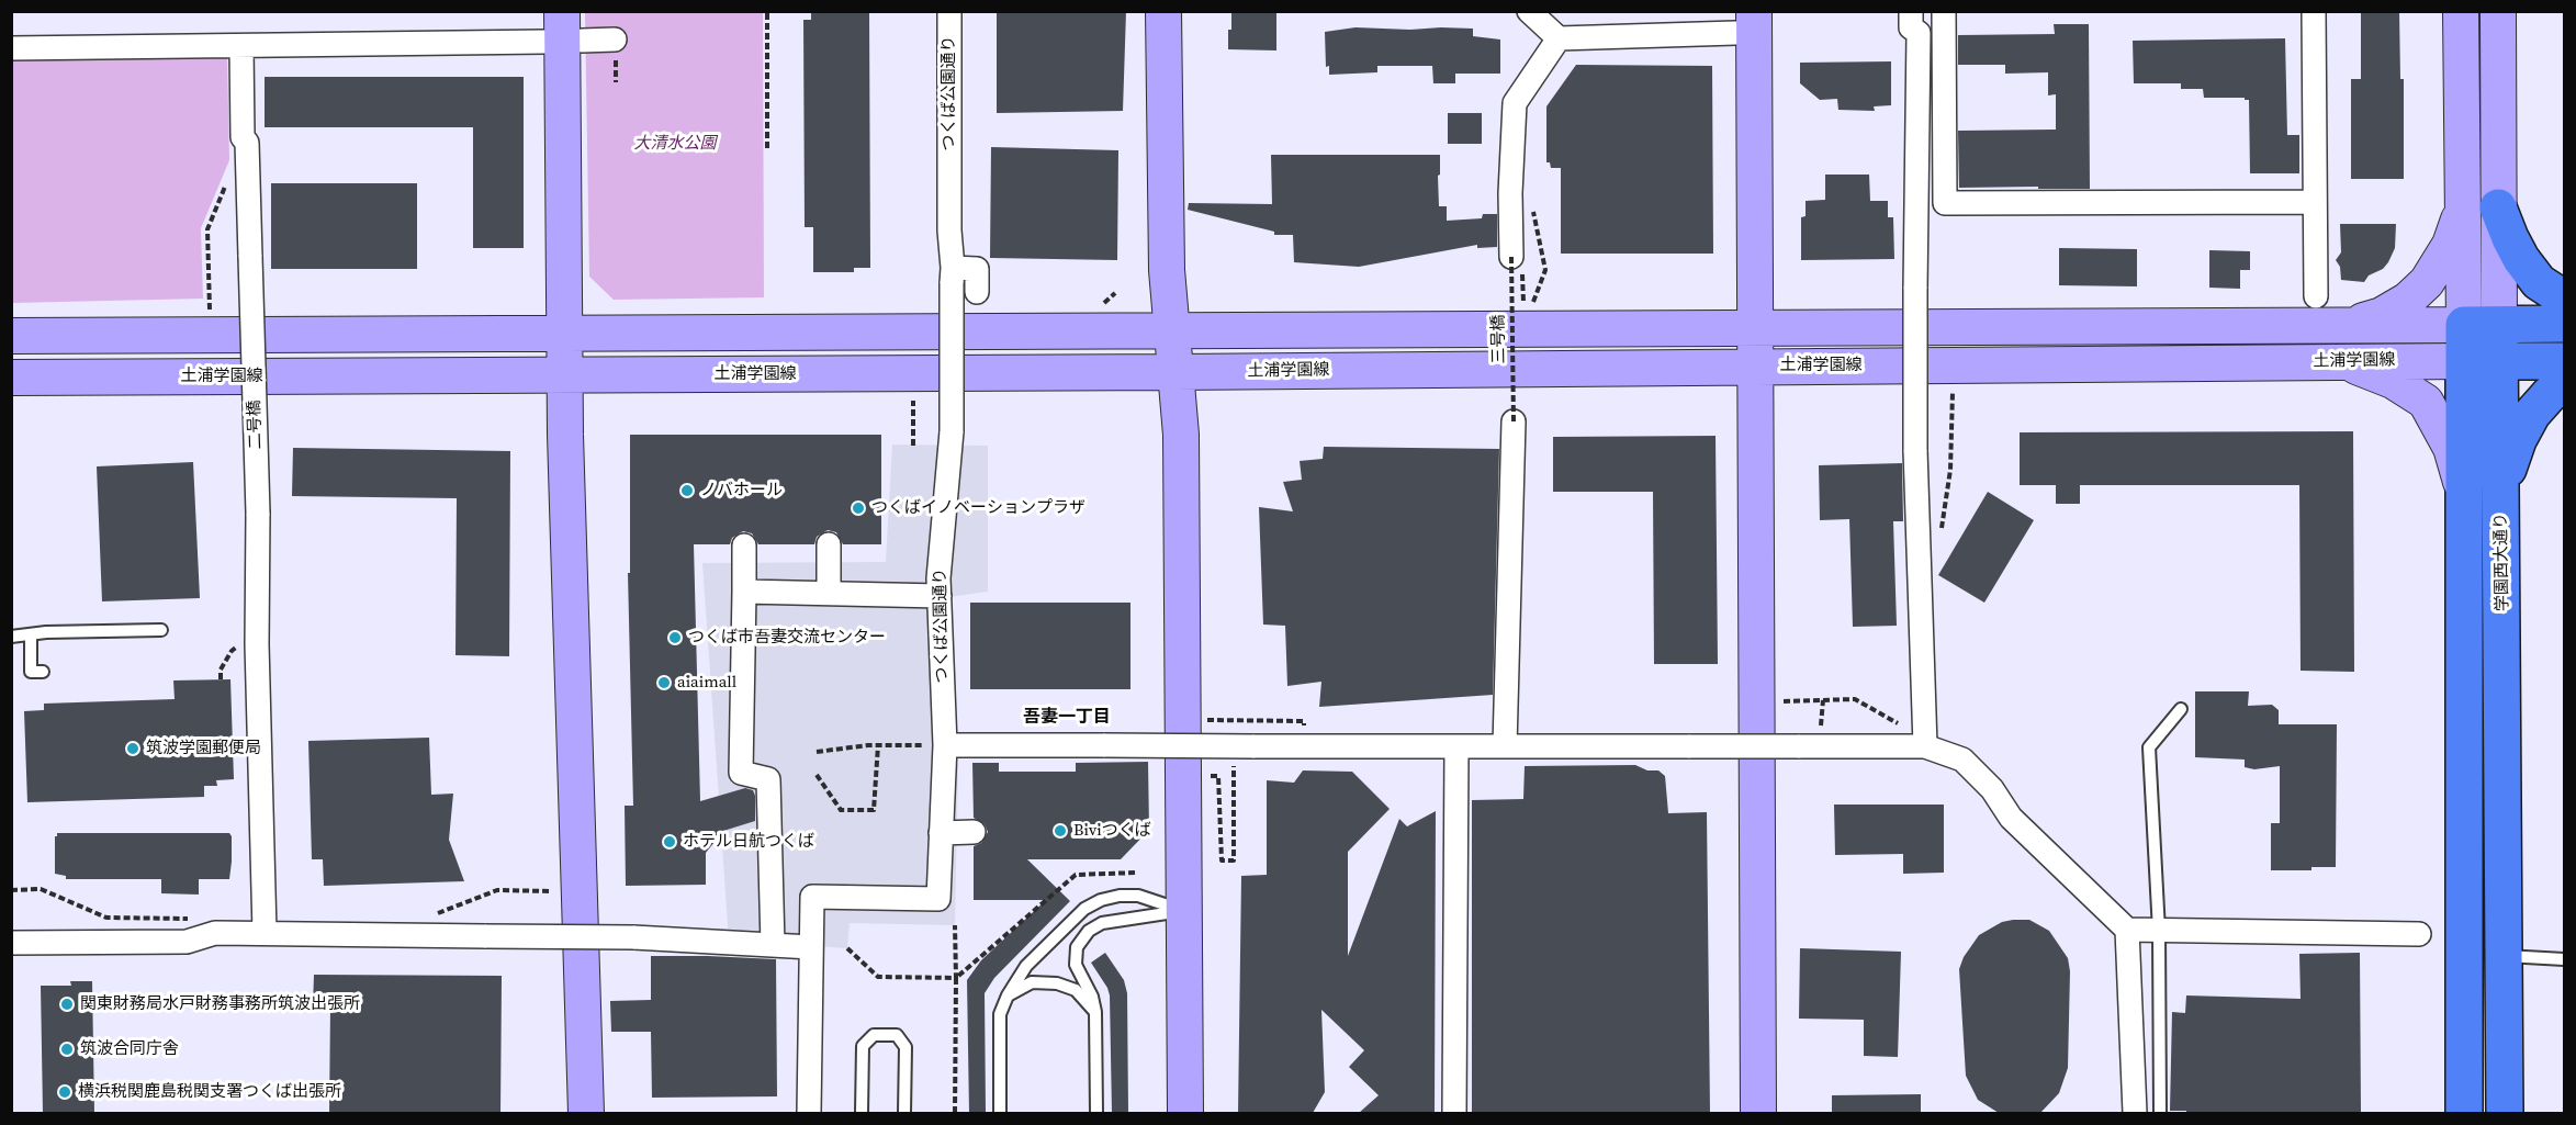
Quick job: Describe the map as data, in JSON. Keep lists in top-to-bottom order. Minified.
{"streets":{"highway":["土浦学園線","学園西大通り"],"street":["つくば公園通り","二号橋"],"path":["三号橋"]},"crossings":[["土浦学園線","学園西大通り"]],"districts":["吾妻一丁目"],"parks":["大清水公園"],"places":["ノバホール","つくばイノベーションプラザ","つくば市吾妻交流センター","aiaimall","筑波学園郵便局","Biviつくば","ホテル日航つくば","関東財務局水戸財務事務所筑波出張所","筑波合同庁舎","横浜税関鹿島税関支署つくば出張所"]}
